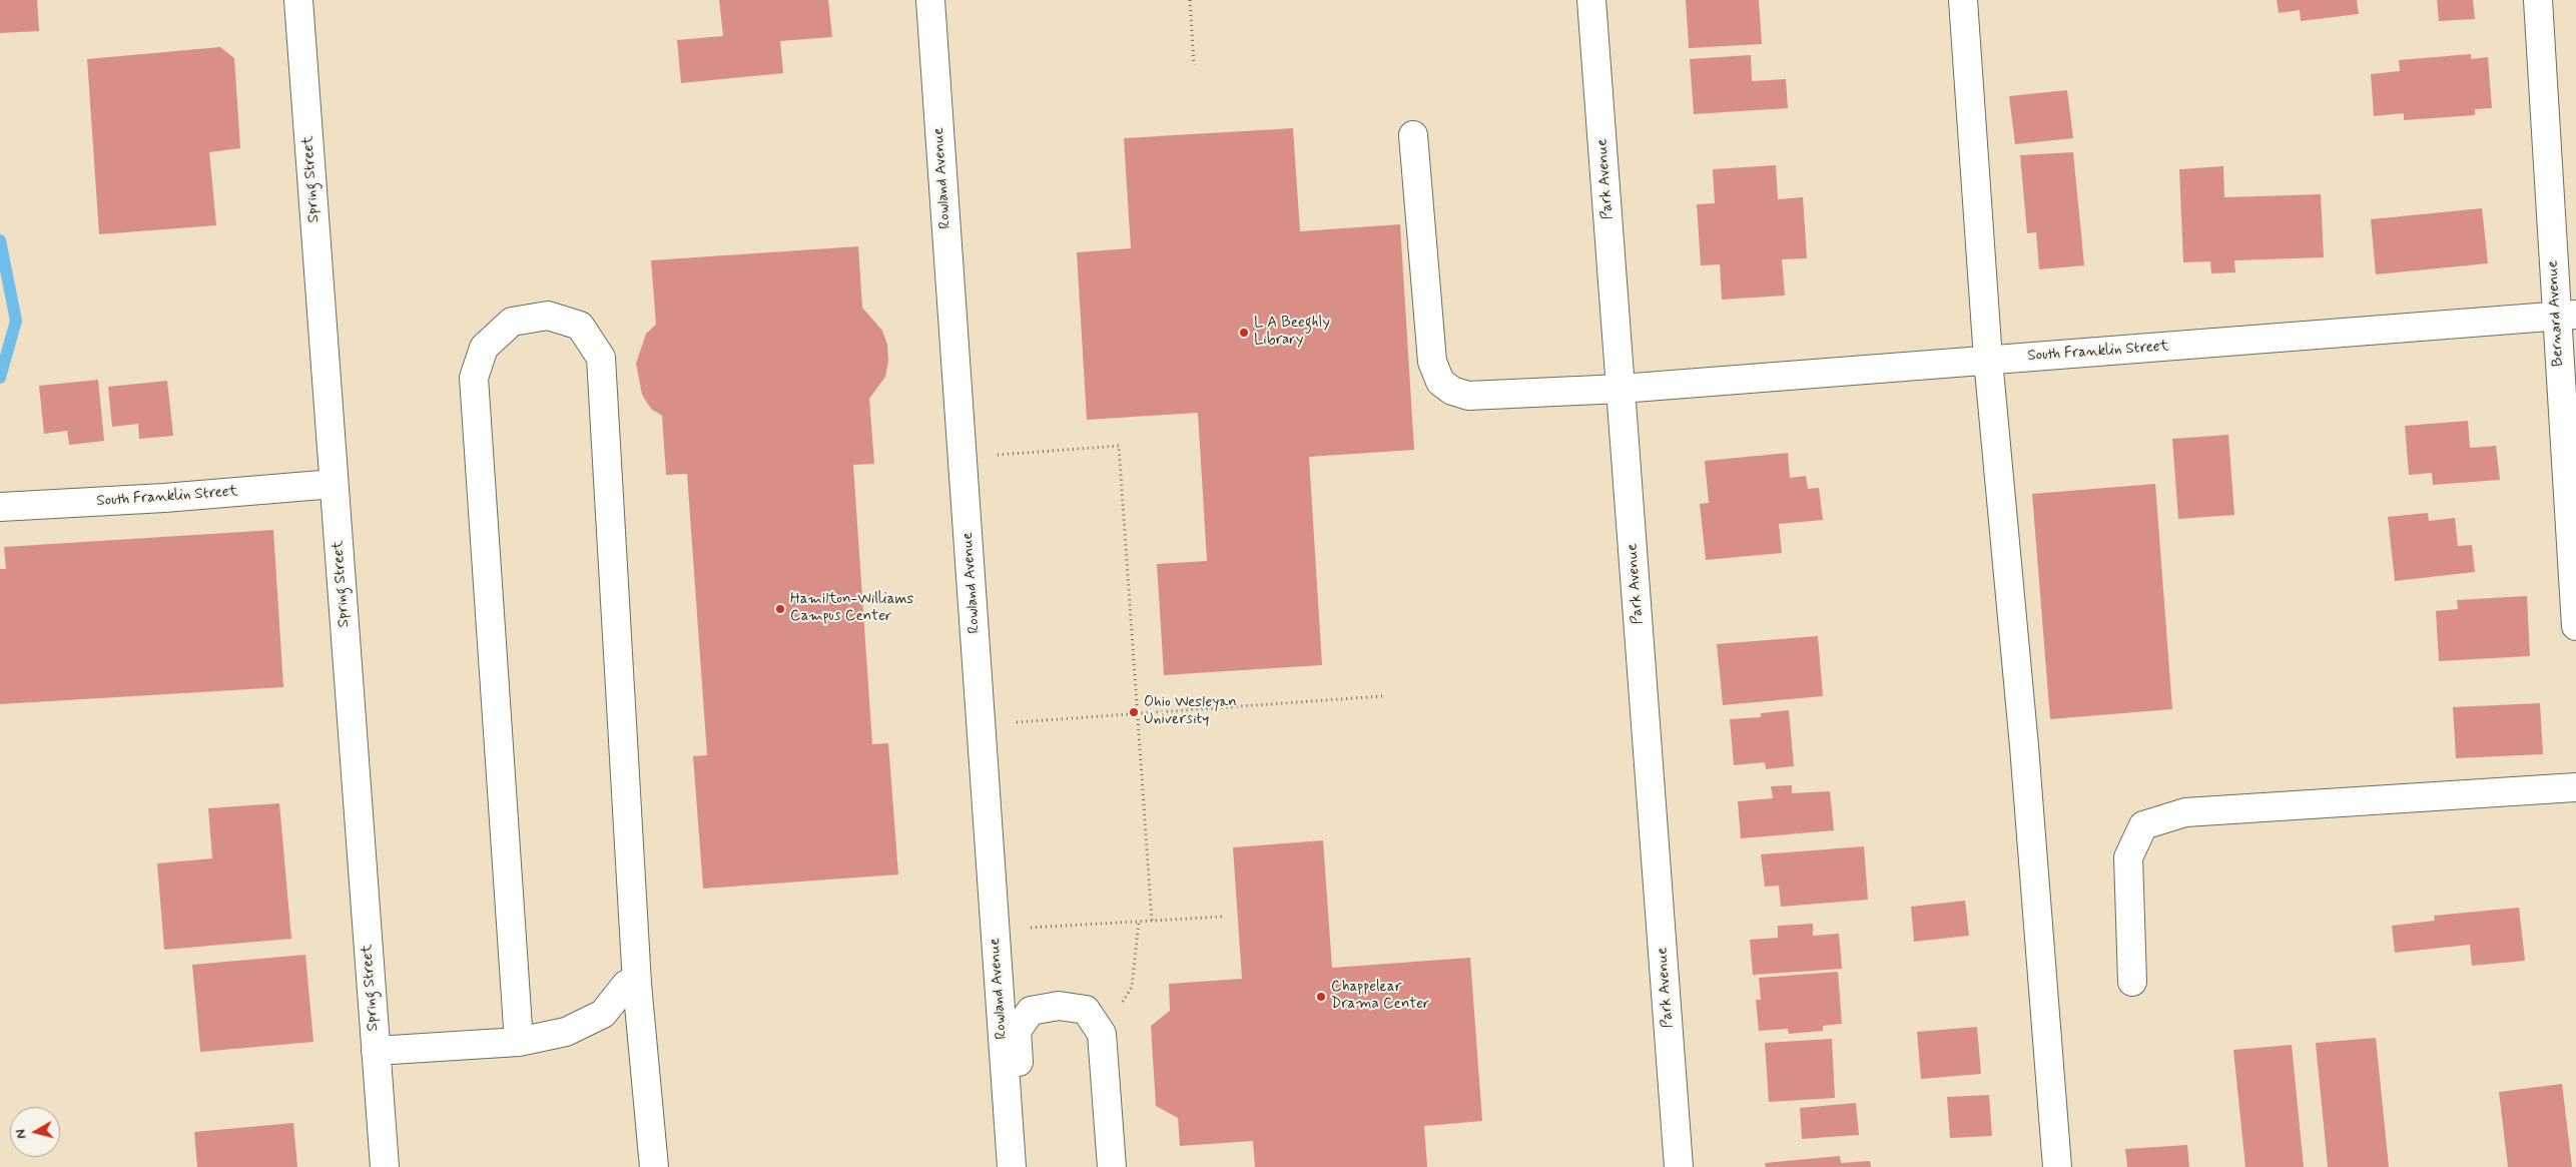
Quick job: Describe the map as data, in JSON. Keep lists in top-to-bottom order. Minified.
{"streets":{"street":["Rowland Avenue","Spring Street","Park Avenue","Bernard Avenue","South Franklin Street"]},"crossings":[["Spring Street","South Franklin Street"],["Park Avenue","South Franklin Street"],["Bernard Avenue","South Franklin Street"]],"places":["L A Beeghly Library","Hamilton-Williams Campus Center","Ohio Wesleyan University","Chappelear Drama Center"],"north":"left"}
